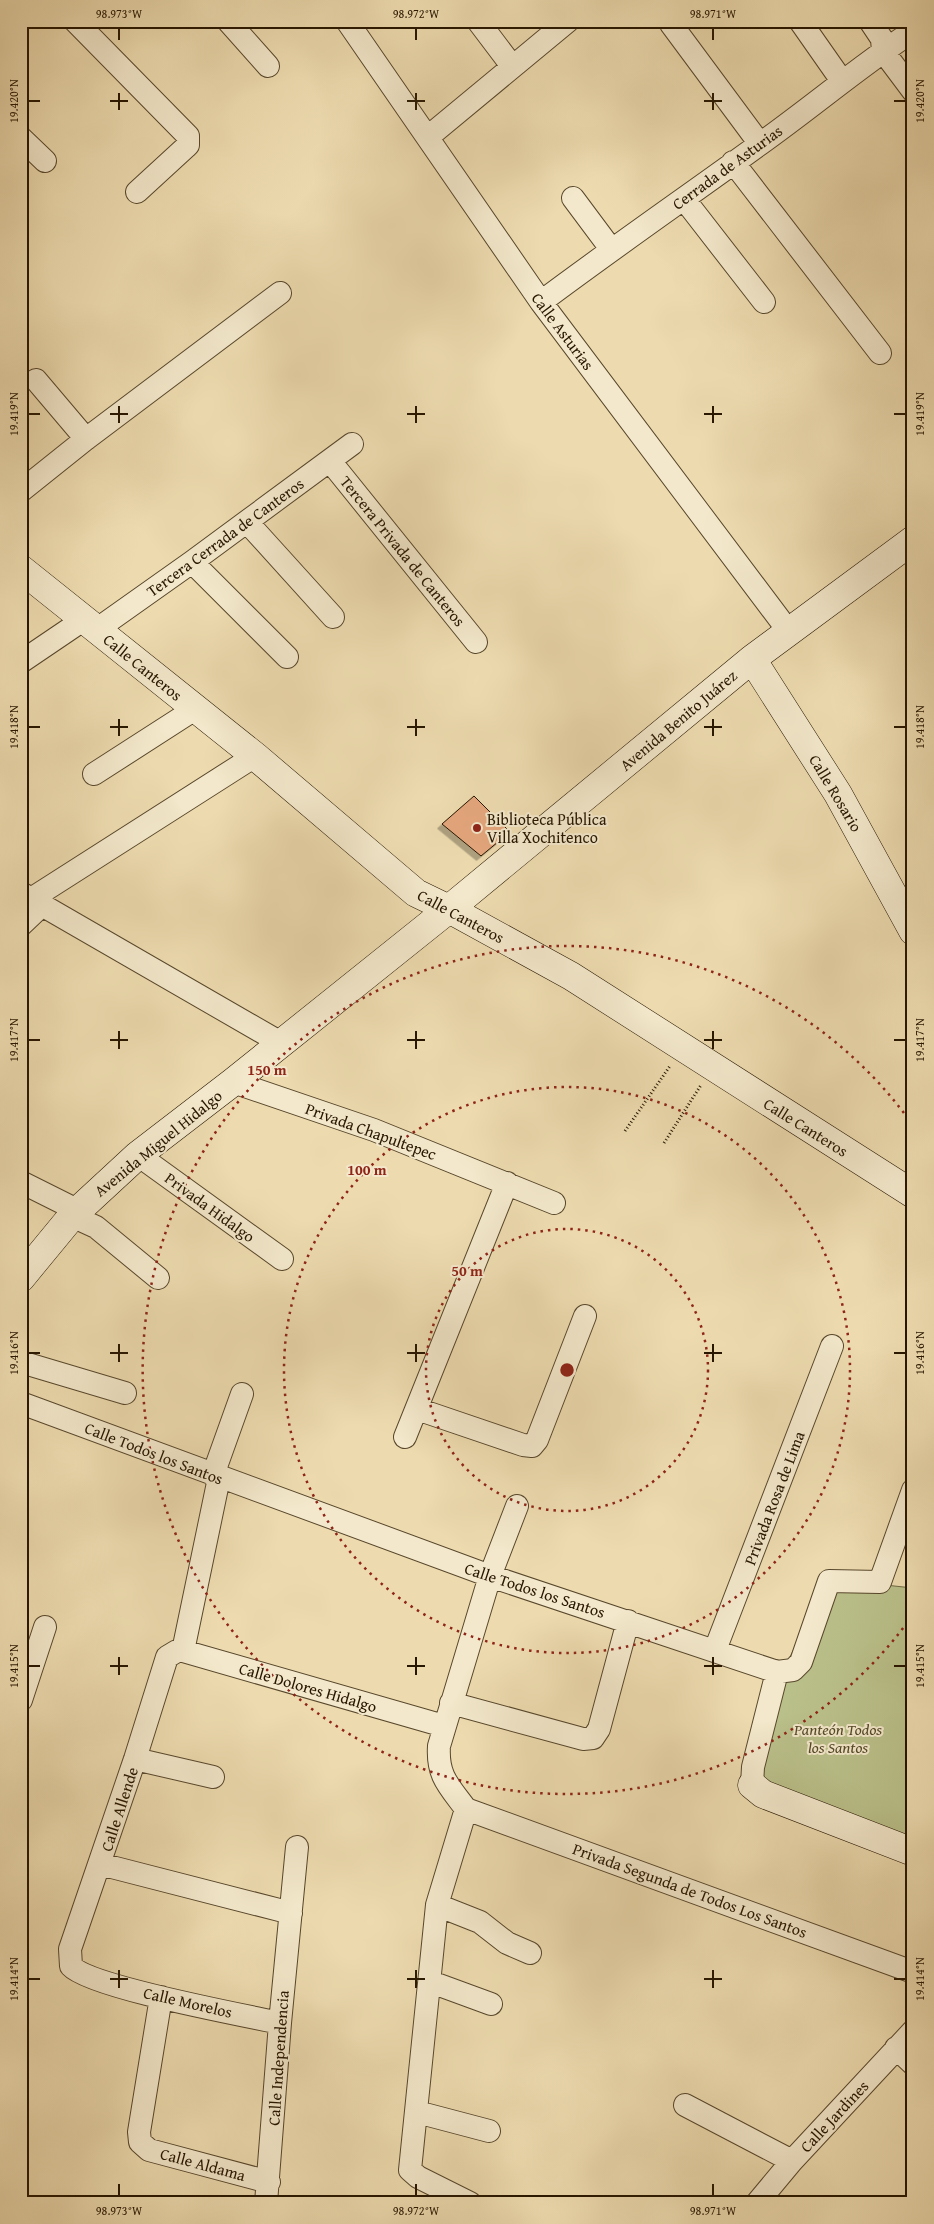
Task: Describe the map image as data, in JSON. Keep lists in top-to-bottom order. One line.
{"streets":{"street":["Cerrada de Asturias","Calle Asturias","Tercera Cerrada de Canteros","Tercera Privada de Canteros","Calle Canteros","Avenida Benito Juárez","Calle Rosario","Privada Chapultepec","Avenida Miguel Hidalgo","Privada Hidalgo","Calle Todos los Santos","Privada Rosa de Lima","Calle Dolores Hidalgo","Calle Allende","Privada Segunda de Todos Los Santos","Calle Morelos","Calle Independencia","Calle Jardines","Calle Aldama"]},"crossings":[["Cerrada de Asturias","Calle Asturias"],["Calle Asturias","Avenida Benito Juárez"],["Tercera Cerrada de Canteros","Tercera Privada de Canteros"],["Tercera Cerrada de Canteros","Calle Canteros"],["Calle Canteros","Avenida Benito Juárez"],["Calle Canteros","Avenida Miguel Hidalgo"],["Avenida Benito Juárez","Calle Rosario"],["Avenida Benito Juárez","Avenida Miguel Hidalgo"],["Privada Chapultepec","Avenida Miguel Hidalgo"],["Avenida Miguel Hidalgo","Privada Hidalgo"],["Calle Todos los Santos","Privada Rosa de Lima"],["Calle Todos los Santos","Calle Allende"],["Calle Dolores Hidalgo","Calle Allende"],["Calle Allende","Calle Morelos"],["Calle Morelos","Calle Independencia"],["Calle Morelos","Calle Aldama"],["Calle Independencia","Calle Aldama"]],"parks":["Panteón Todos los Santos"],"places":["Biblioteca Pública Villa Xochitenco"],"coordinates":["98.973°W","98.972°W","98.971°W","19.420°N","19.419°N","19.418°N","19.417°N","19.416°N","19.415°N","19.414°N"],"rings":["150 m","100 m","50 m"]}
